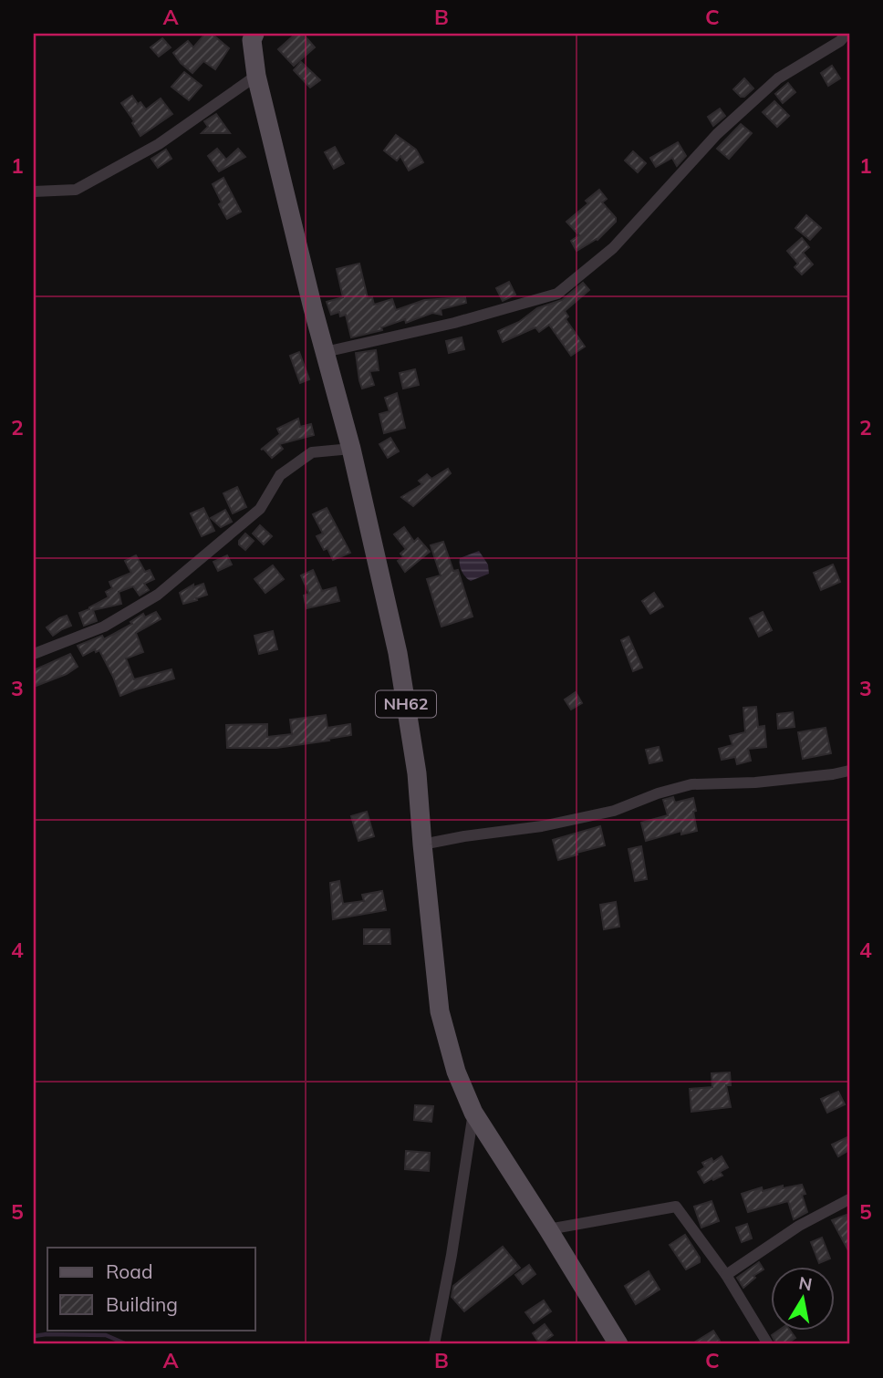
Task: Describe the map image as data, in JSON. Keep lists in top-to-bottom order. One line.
{"streets":{"main road":["NH62"]},"legend":["Road","Building"],"north":"top","grid":{"columns":["A","B","C"],"rows":["1","2","3","4","5"]}}
